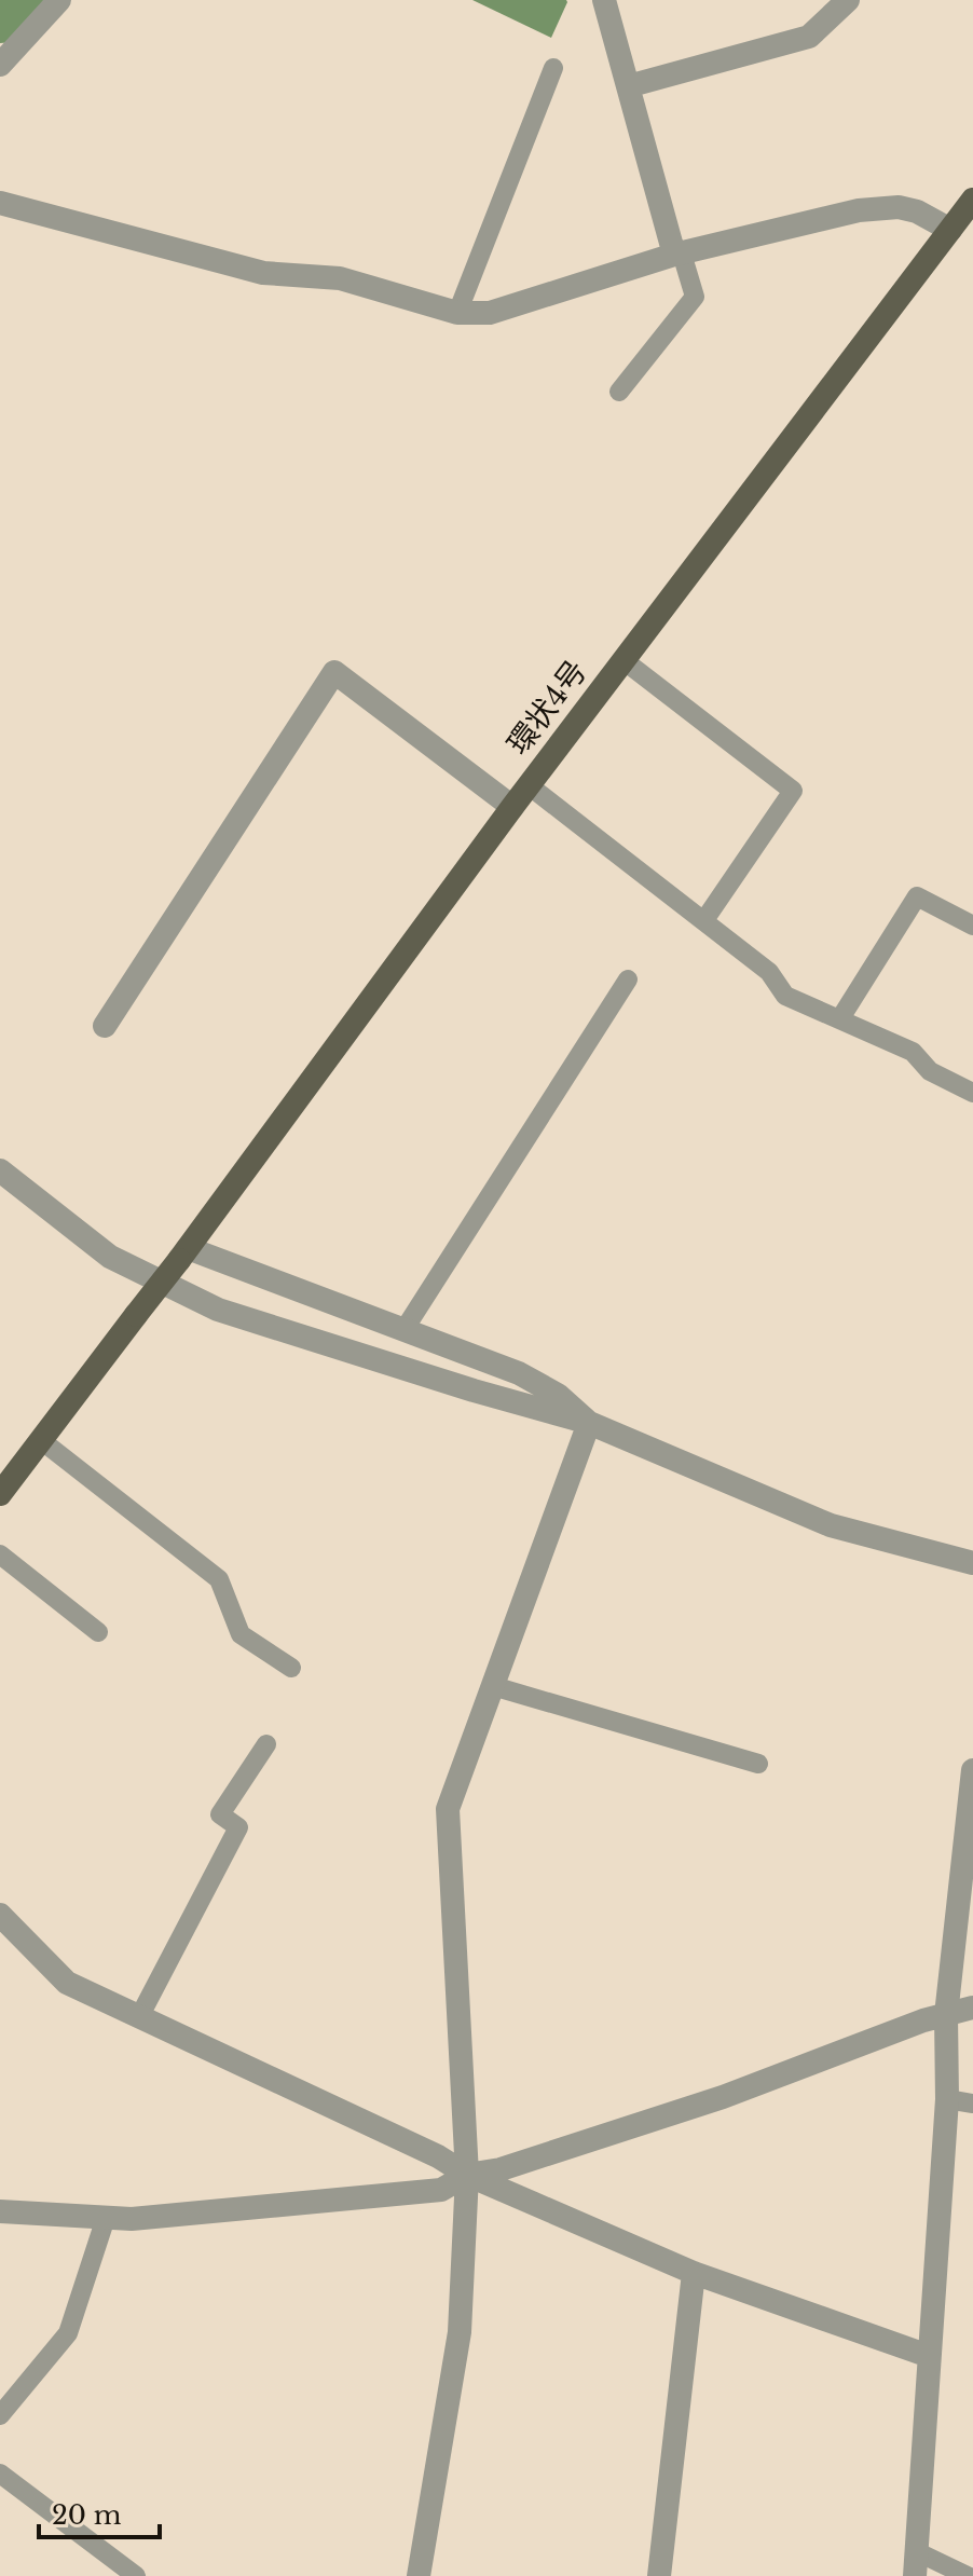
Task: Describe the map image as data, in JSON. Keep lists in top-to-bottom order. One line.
{"streets":{"main road":["環状4号"]},"scale_bar":"20 m"}
